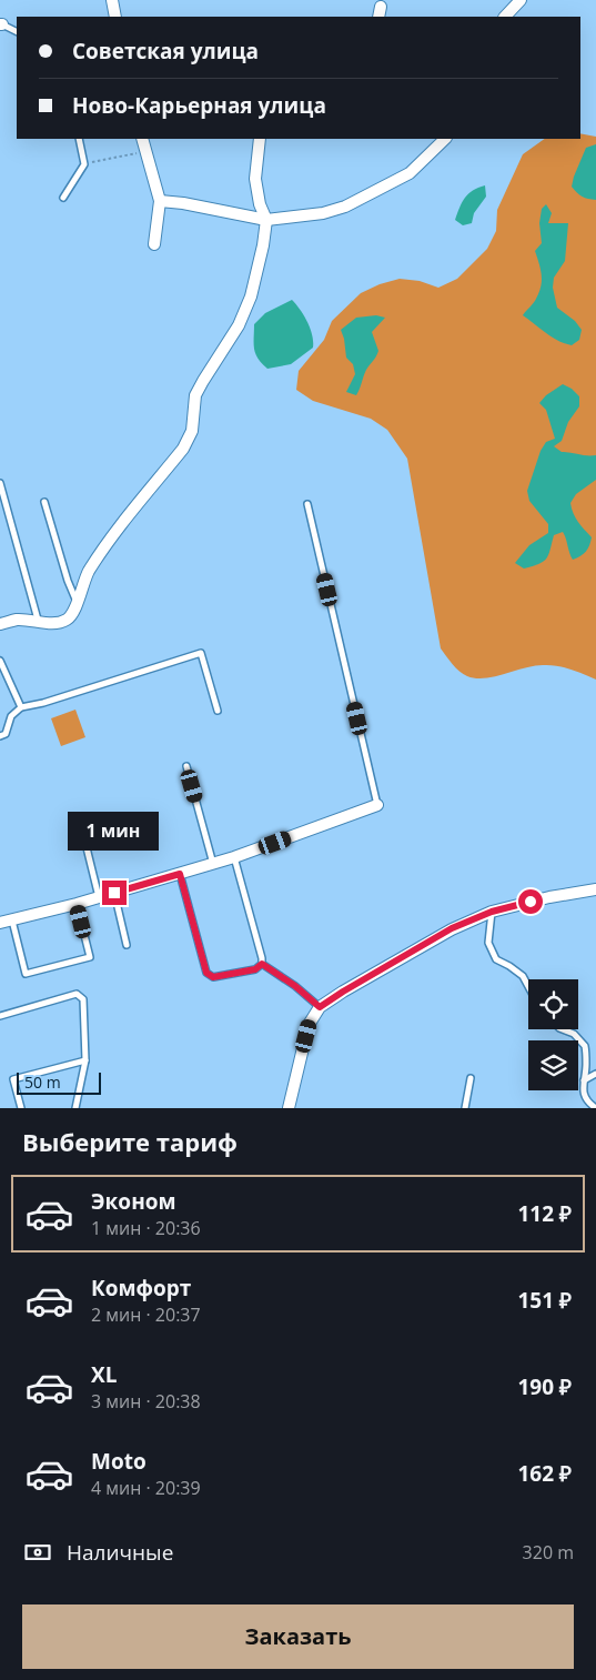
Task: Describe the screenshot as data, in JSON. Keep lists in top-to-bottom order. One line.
{"scale_bar":"50 m","page":{"banner":["Советская улица","Ново-Карьерная улица"],"bubble":"1 мин","scale":"50 m","heading":"Выберите тариф","list":[{"name":"Эконом","note":"1 мин · 20:36","value":"112 ₽"},{"name":"Комфорт","note":"2 мин · 20:37","value":"151 ₽"},{"name":"XL","note":"3 мин · 20:38","value":"190 ₽"},{"name":"Moto","note":"4 мин · 20:39","value":"162 ₽"}],"pay":["Наличные","320 m"],"buttons":"Заказать"}}
